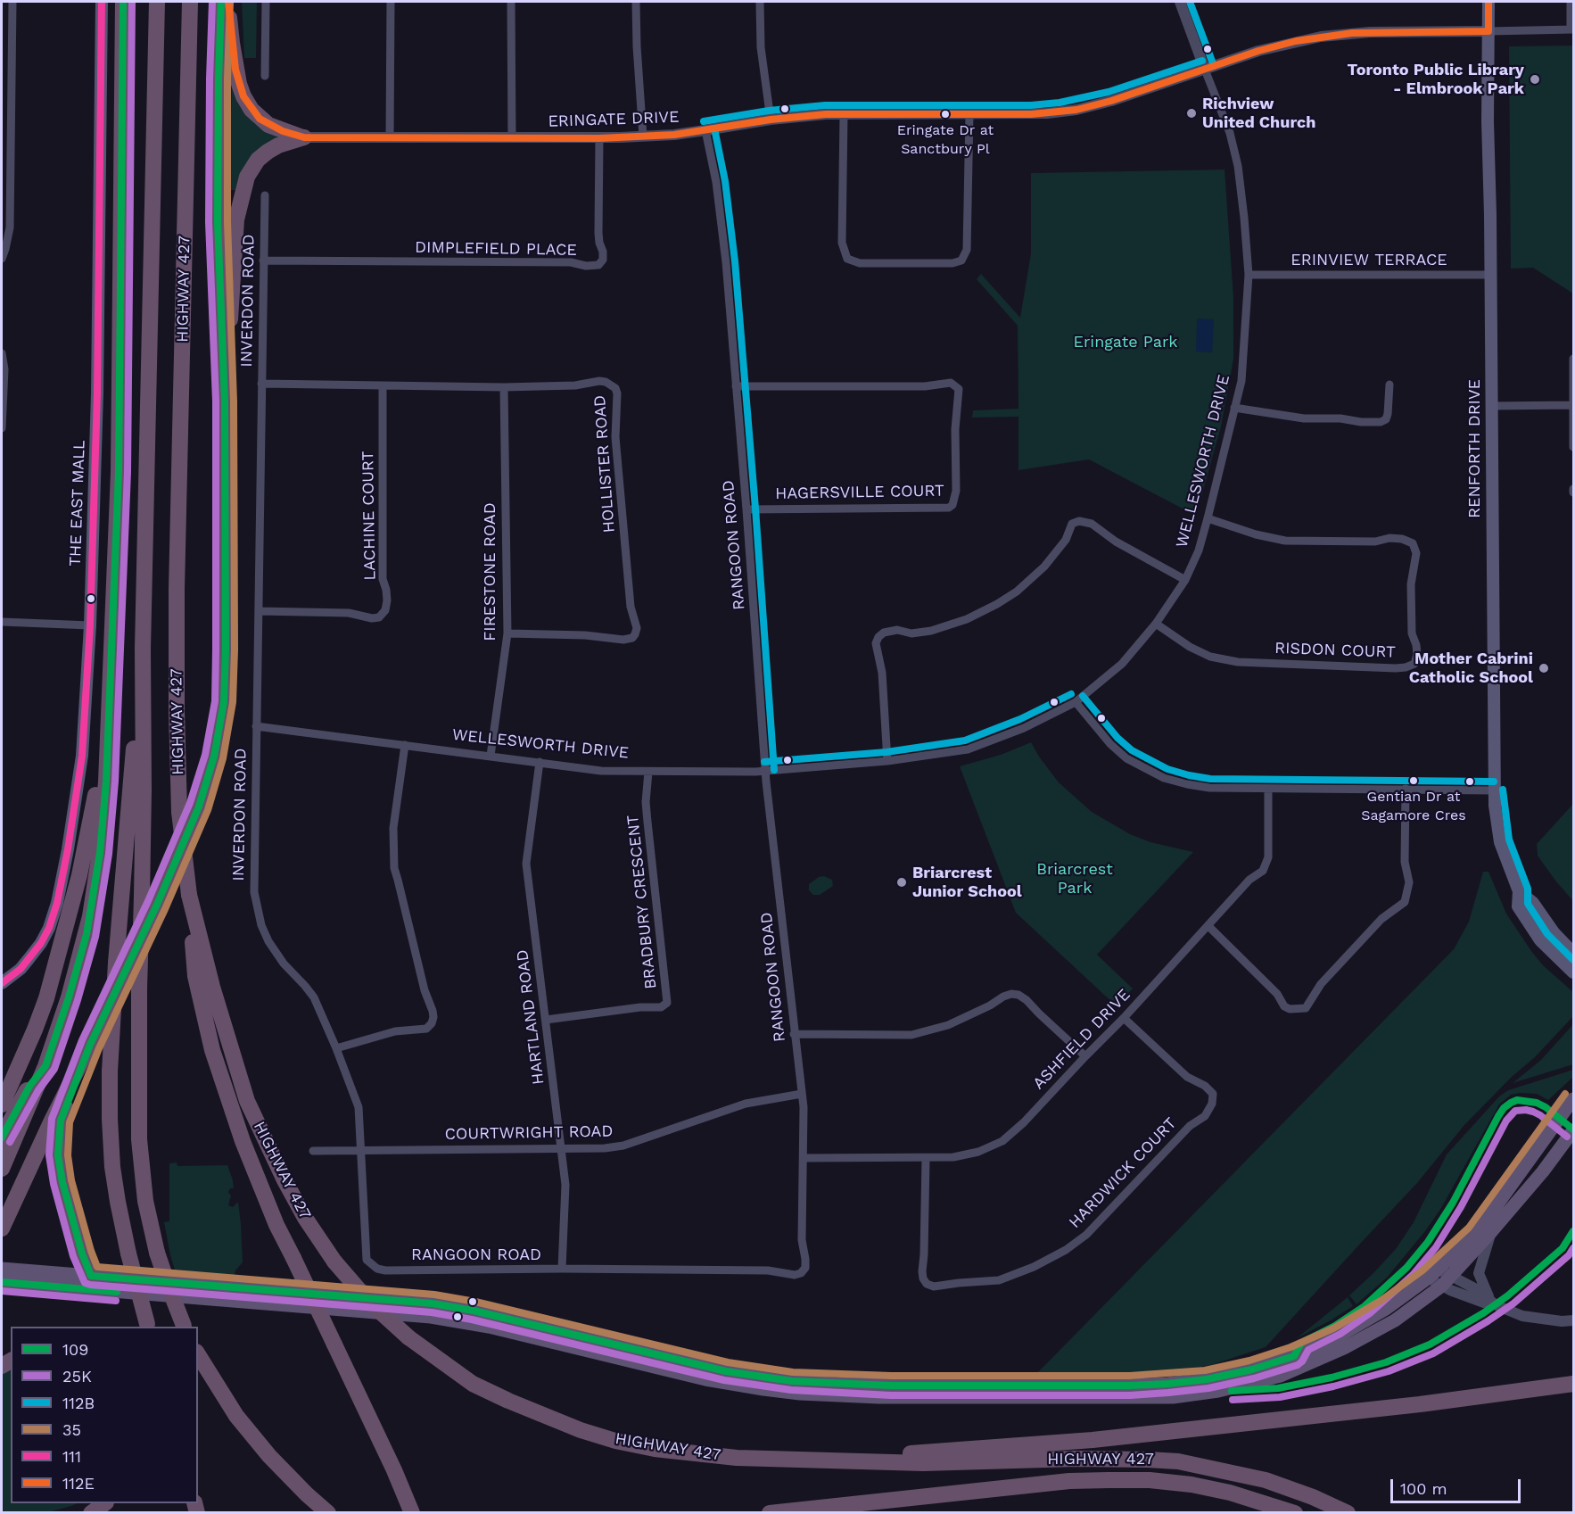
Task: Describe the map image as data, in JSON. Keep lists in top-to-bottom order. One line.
{"streets":{"highway":["HIGHWAY 427"],"main road":["RENFORTH DRIVE","THE EAST MALL"],"street":["ERINGATE DRIVE","DIMPLEFIELD PLACE","ERINVIEW TERRACE","INVERDON ROAD","WELLESWORTH DRIVE","HOLLISTER ROAD","HAGERSVILLE COURT","LACHINE COURT","RANGOON ROAD","FIRESTONE ROAD","RISDON COURT","BRADBURY CRESCENT","HARTLAND ROAD","ASHFIELD DRIVE","COURTWRIGHT ROAD","HARDWICK COURT"]},"crossings":[["ERINGATE DRIVE","DIMPLEFIELD PLACE"],["ERINGATE DRIVE","RENFORTH DRIVE"],["ERINGATE DRIVE","WELLESWORTH DRIVE"],["ERINGATE DRIVE","RANGOON ROAD"],["DIMPLEFIELD PLACE","INVERDON ROAD"],["ERINVIEW TERRACE","RENFORTH DRIVE"],["ERINVIEW TERRACE","WELLESWORTH DRIVE"],["INVERDON ROAD","WELLESWORTH DRIVE"],["INVERDON ROAD","HOLLISTER ROAD"],["INVERDON ROAD","LACHINE COURT"],["INVERDON ROAD","RANGOON ROAD"],["INVERDON ROAD","COURTWRIGHT ROAD"],["WELLESWORTH DRIVE","RANGOON ROAD"],["WELLESWORTH DRIVE","FIRESTONE ROAD"],["WELLESWORTH DRIVE","RISDON COURT"],["WELLESWORTH DRIVE","BRADBURY CRESCENT"],["WELLESWORTH DRIVE","HARTLAND ROAD"],["HOLLISTER ROAD","LACHINE COURT"],["HOLLISTER ROAD","FIRESTONE ROAD"],["HAGERSVILLE COURT","RANGOON ROAD"],["RANGOON ROAD","HARTLAND ROAD"],["RANGOON ROAD","ASHFIELD DRIVE"],["RANGOON ROAD","COURTWRIGHT ROAD"],["BRADBURY CRESCENT","HARTLAND ROAD"],["HARTLAND ROAD","COURTWRIGHT ROAD"],["ASHFIELD DRIVE","HARDWICK COURT"]],"parks":["Eringate Park","Briarcrest Park"],"places":["Toronto Public Library - Elmbrook Park","Richview United Church","Eringate Dr at Sanctbury Pl","Mother Cabrini Catholic School","Gentian Dr at Sagamore Cres","Briarcrest Junior School"],"lines":["transit line 109","transit line 25K","transit line 112B","transit line 35","transit line 111","transit line 112E"],"legend":["109","25K","112B","35","111","112E"],"scale_bar":"100 m"}
